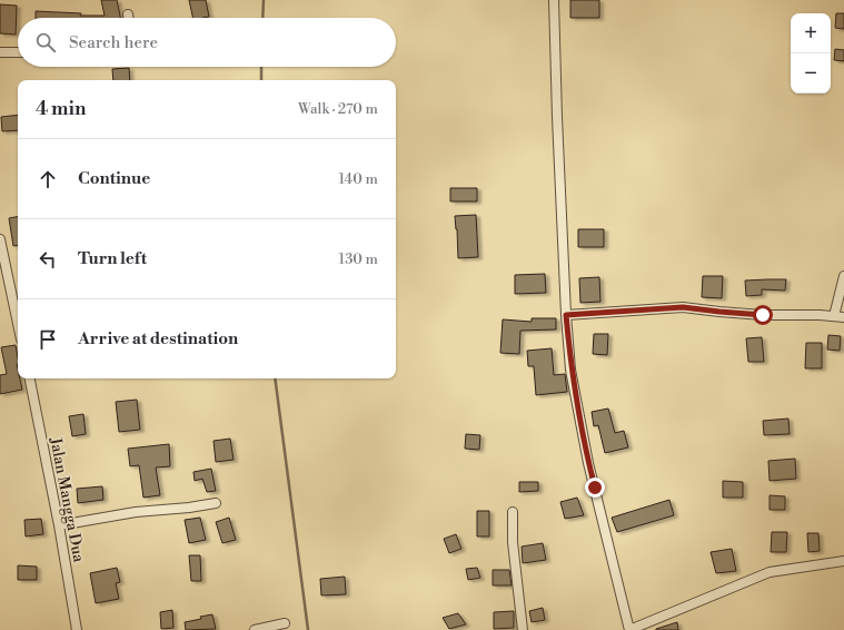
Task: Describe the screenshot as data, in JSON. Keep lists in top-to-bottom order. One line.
{"streets":{"street":["Jalan Mangga Dua"]},"page":{"map_buttons":["+","−"],"search":"Search here","heading":["4 min","Walk · 270 m"],"list":[["Continue","140 m"],["Turn left","130 m"],"Arrive at destination"]}}
